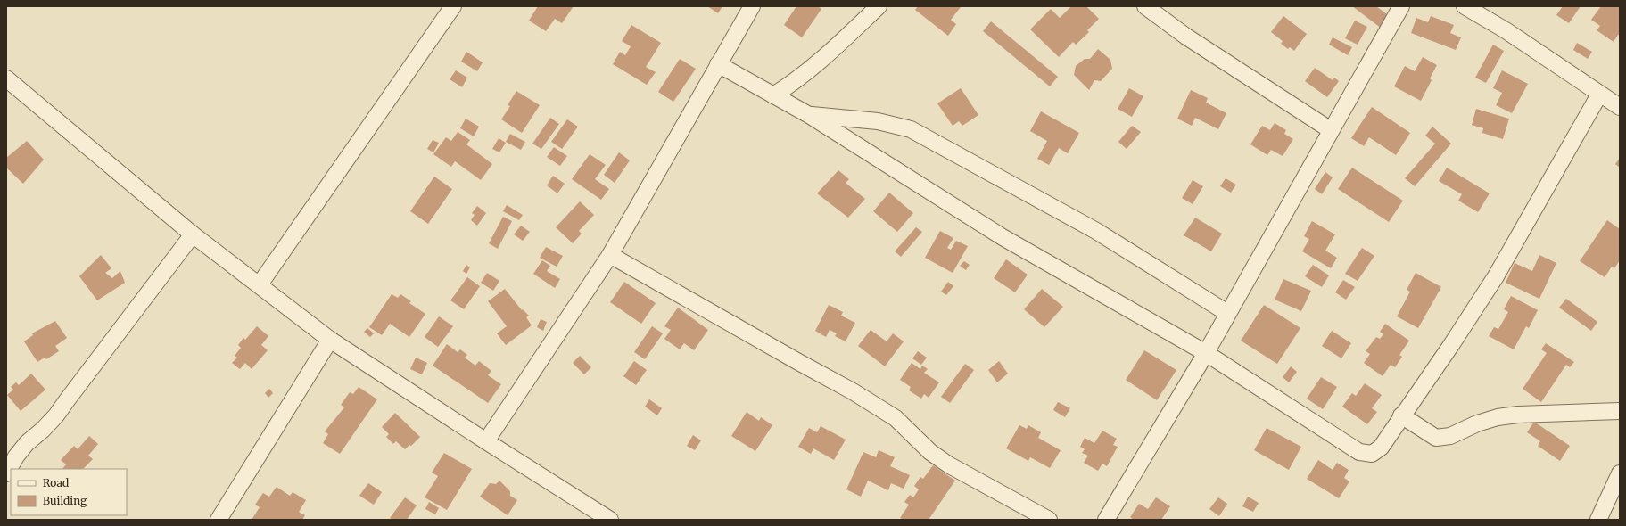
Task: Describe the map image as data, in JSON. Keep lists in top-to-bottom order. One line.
{"legend":["Road","Building"]}
